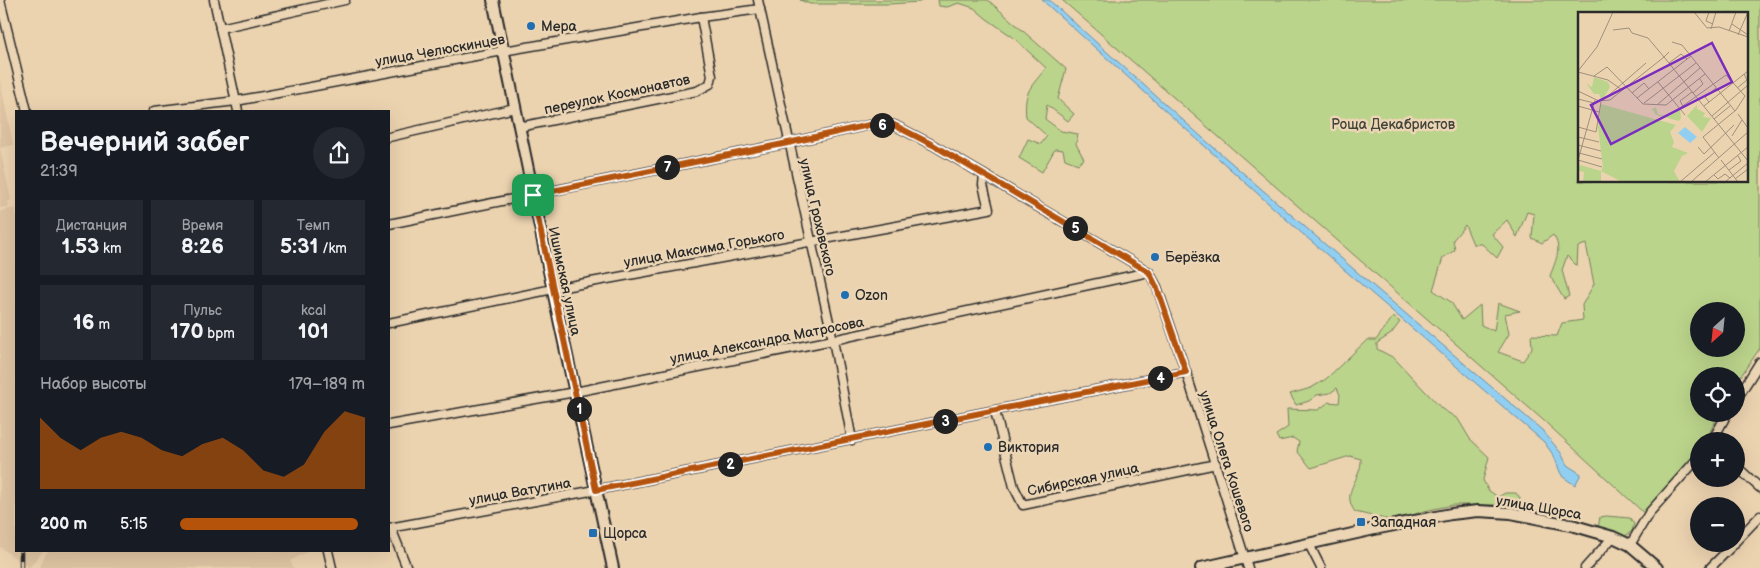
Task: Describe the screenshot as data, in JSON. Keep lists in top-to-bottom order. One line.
{"streets":{"main road":["Ишимская улица","улица Щорса"],"street":["улица Челюскинцев","переулок Космонавтов","улица Гроховского","улица Максима Горького","улица Александра Матросова","улица Олега Кошевого","Сибирская улица","улица Ватутина"]},"crossings":[["улица Челюскинцев","переулок Космонавтов"],["улица Челюскинцев","улица Гроховского"],["улица Челюскинцев","Ишимская улица"],["переулок Космонавтов","Ишимская улица"],["улица Гроховского","улица Максима Горького"],["улица Гроховского","улица Александра Матросова"],["улица Гроховского","улица Ватутина"],["улица Максима Горького","Ишимская улица"],["Ишимская улица","улица Александра Матросова"],["Ишимская улица","улица Ватутина"],["улица Александра Матросова","улица Олега Кошевого"],["улица Олега Кошевого","Сибирская улица"],["улица Олега Кошевого","улица Ватутина"],["улица Олега Кошевого","улица Щорса"],["Сибирская улица","улица Ватутина"]],"parks":["Роща Декабристов"],"places":{"other":["Мера","Берёзка","Ozon","Виктория"],"transit":["Западная","Щорса"]},"north":"bottom left","page":{"heading":["Вечерний забег","21:39"],"pins":["6","7","5","4","1","3","2"],"stats":[["Дистанция","1.53 km"],["Время","8:26"],["Темп","5:31 /km"],["16 m"],["Пульс","170 bpm"],["kcal","101"]],"map_buttons":["+","−"],"chart":["Набор высоты","179–189 m"],"list":[{"name":"200 m","note":"5:15"}]}}
